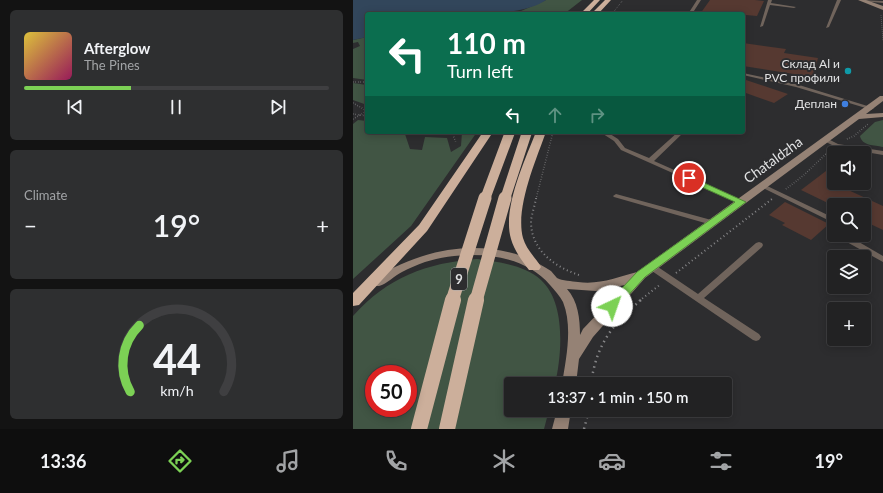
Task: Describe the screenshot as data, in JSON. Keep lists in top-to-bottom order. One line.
{"streets":{"highway":["9"],"main road":["Chataldzha"]},"places":["Склад Al и PVC профили","Деплан"],"page":{"turn":["110 m","Turn left"],"song":["Afterglow","The Pines"],"map_buttons":"+","tile":"Climate","heat":["−","19°","+"],"limit":"50","trip":"13:37 · 1 min · 150 m","tabs":["13:36","19°"],"gauge":["44","km/h"]}}
